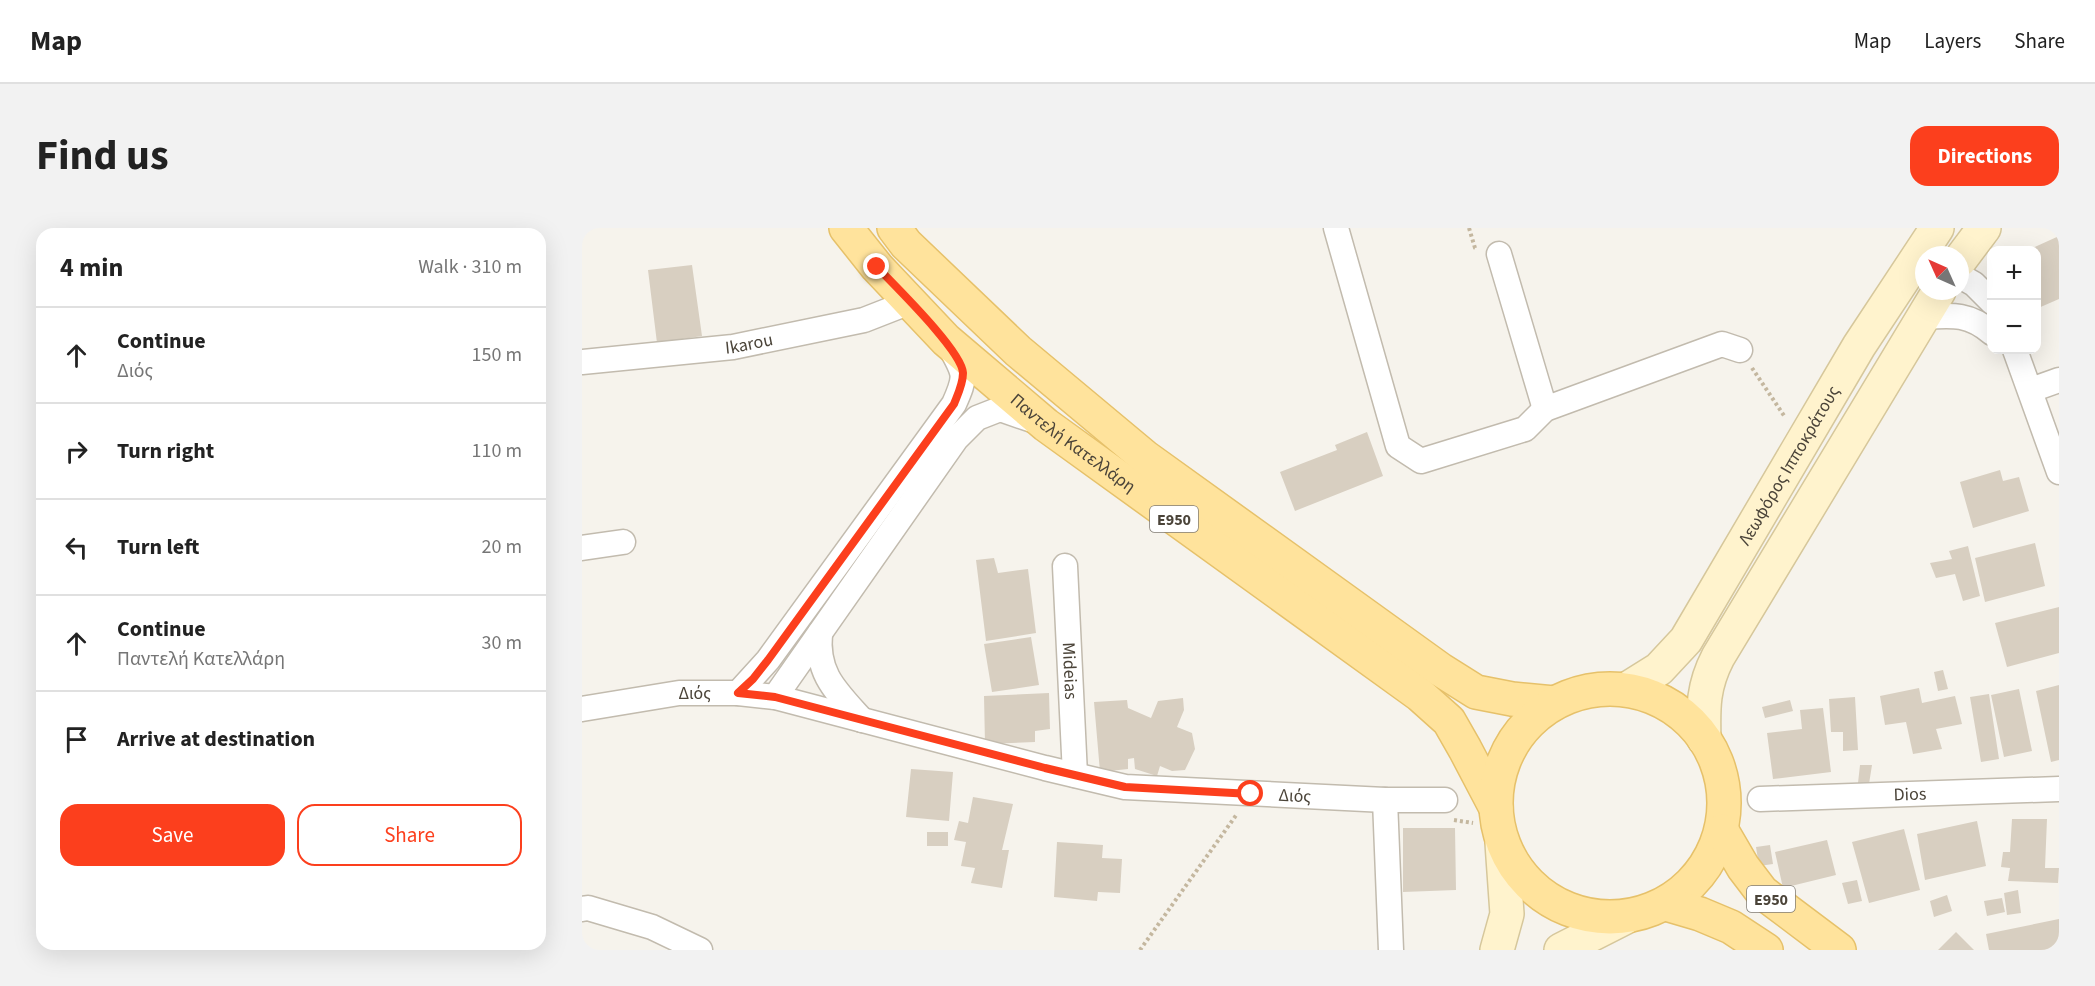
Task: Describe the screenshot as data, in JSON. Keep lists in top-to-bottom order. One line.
{"streets":{"main road":["Παντελή Κατελλάρη","Λεωφόρος Ιπποκράτους","E950"],"street":["Ikarou","Mideias","Διός","Dios"]},"crossings":[["Ikarou","Παντελή Κατελλάρη"],["Παντελή Κατελλάρη","Λεωφόρος Ιπποκράτους"],["Παντελή Κατελλάρη","E950"],["Mideias","Διός"]],"north":"top left","page":{"header":"Map","nav":["Map","Layers","Share"],"title":"Find us","buttons":["Directions",["Save","Share"]],"heading":["4 min","Walk · 310 m"],"map_buttons":["+","−"],"list":[["Continue","Διός","150 m"],["Turn right","110 m"],["Turn left","20 m"],["Continue","Παντελή Κατελλάρη","30 m"],"Arrive at destination"]}}
